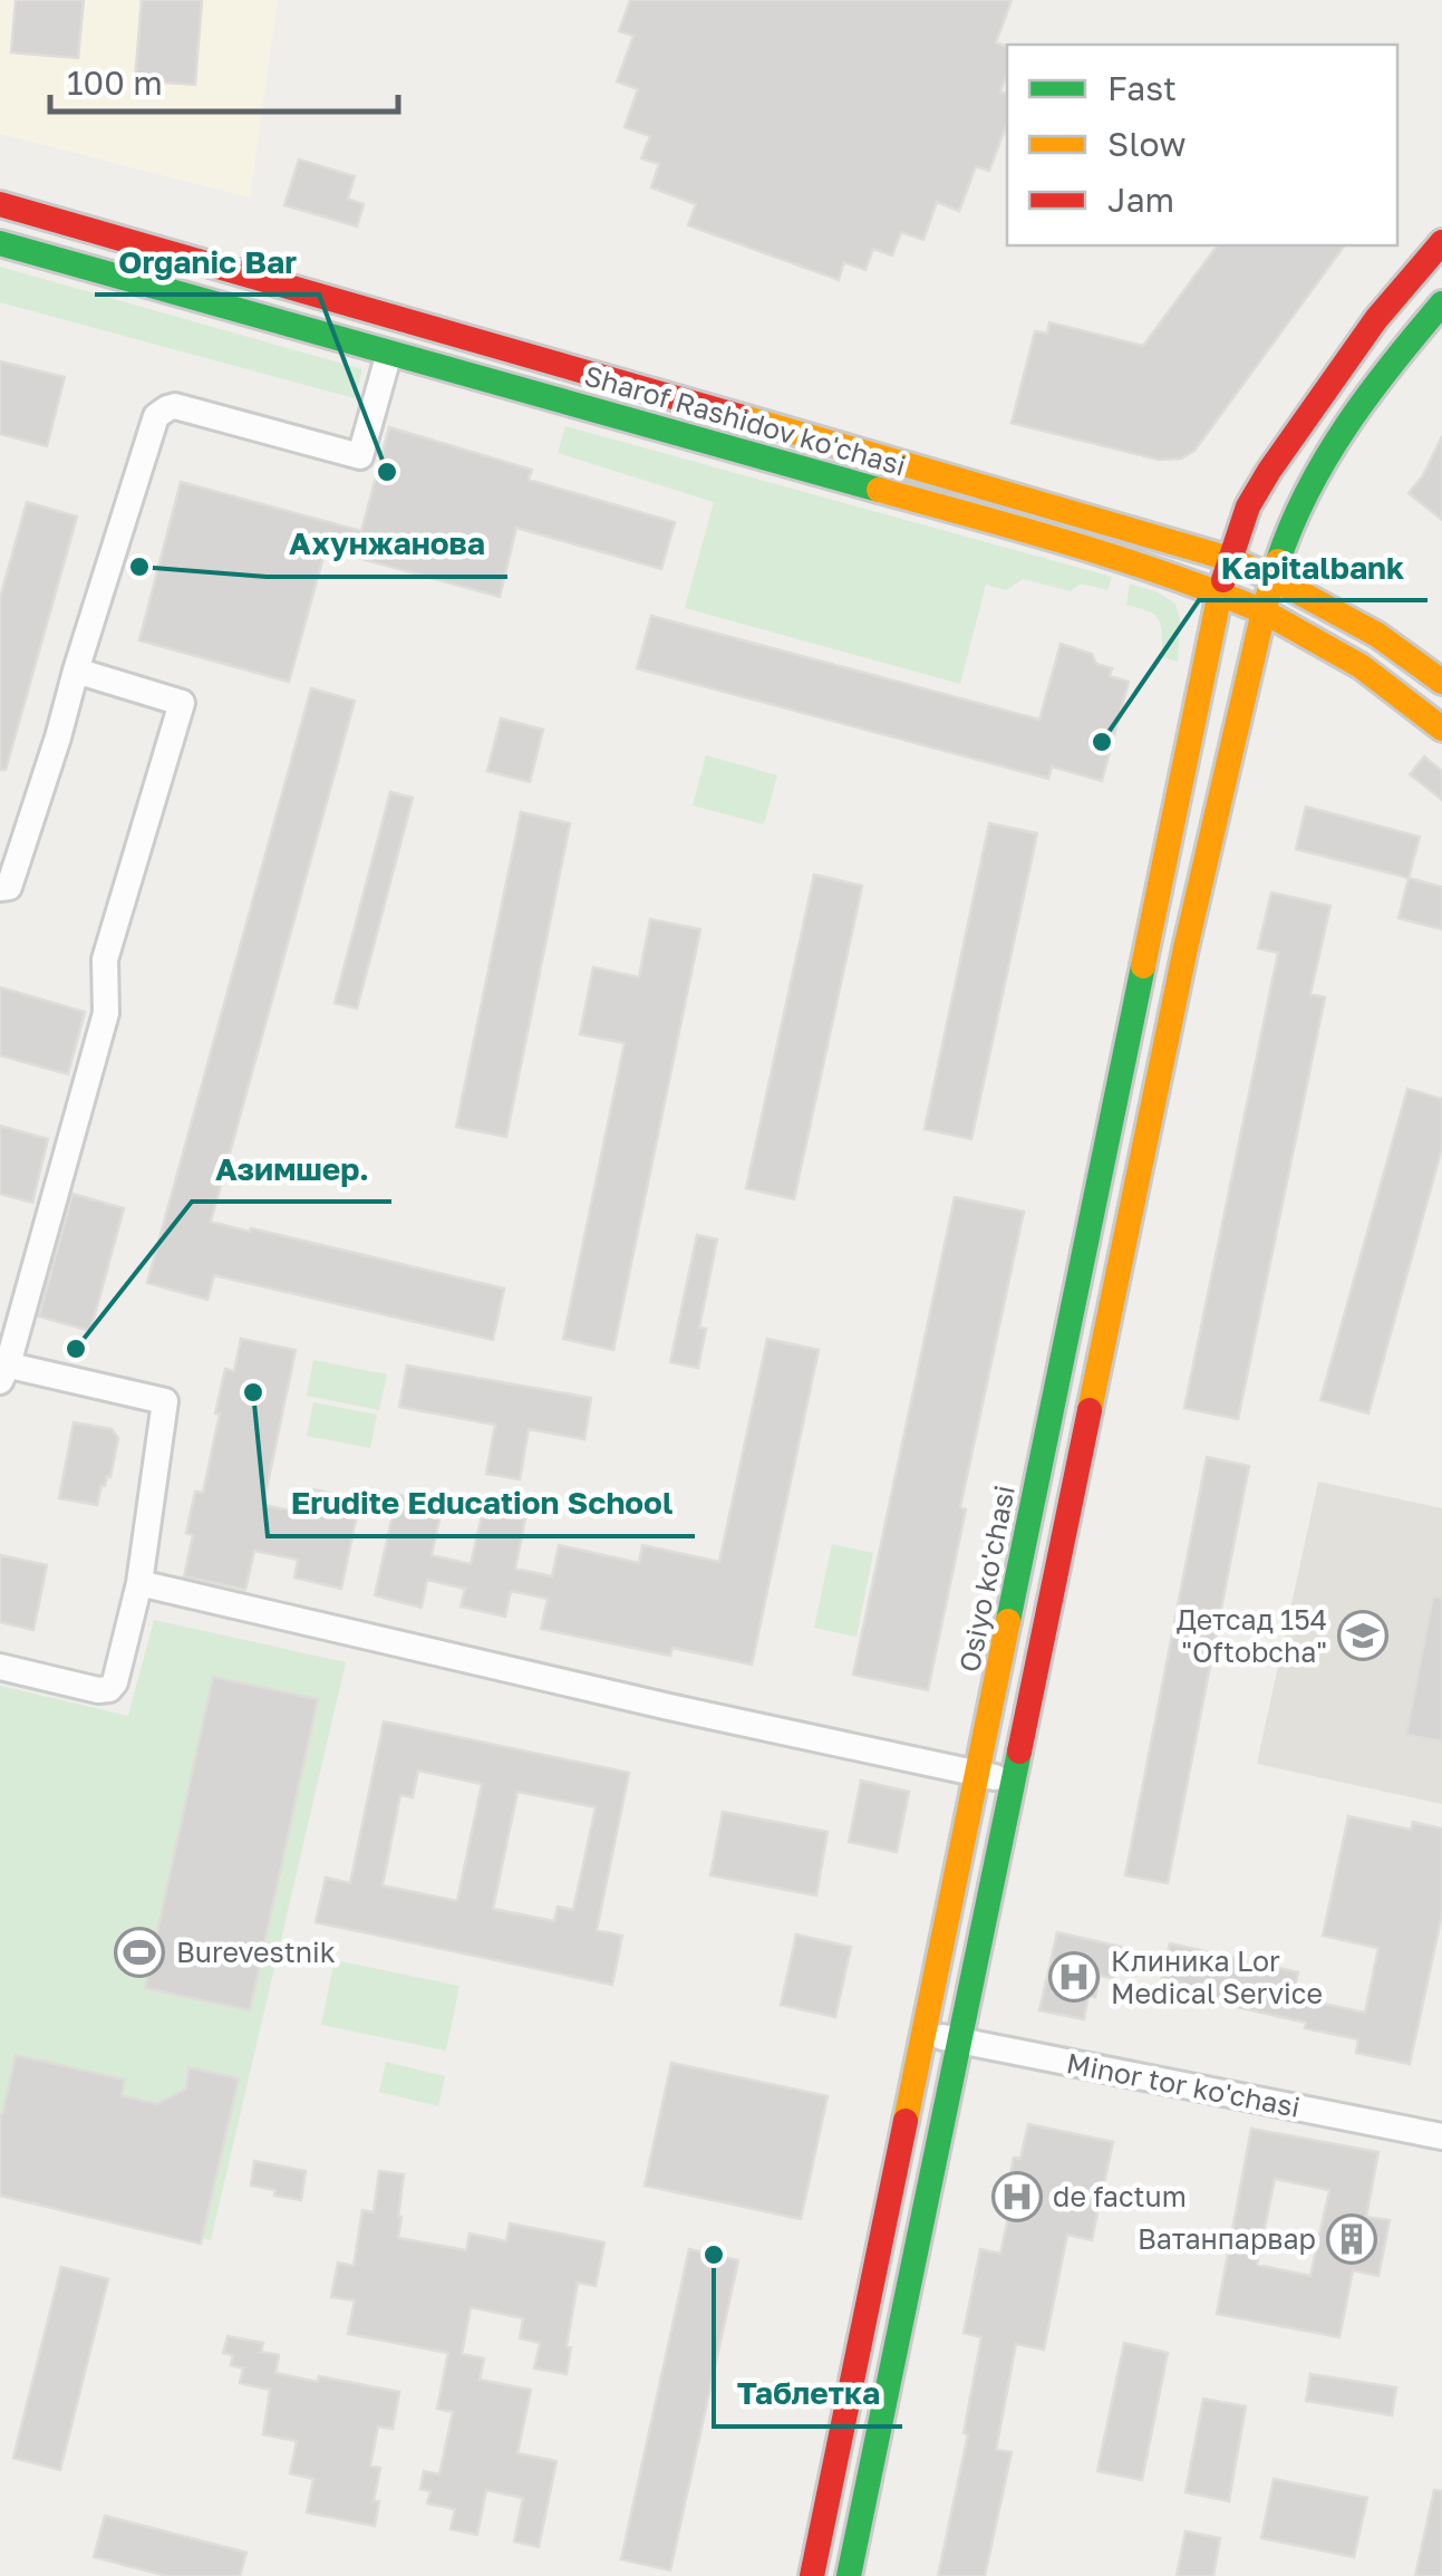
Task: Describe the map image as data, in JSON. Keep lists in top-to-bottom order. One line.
{"streets":{"main road":["Sharof Rashidov ko'chasi","Osiyo ko'chasi"],"street":["Minor tor ko'chasi"]},"crossings":[["Sharof Rashidov ko'chasi","Osiyo ko'chasi"],["Osiyo ko'chasi","Minor tor ko'chasi"]],"places":{"other":["Organic Bar","Ахунжанова","Kapitalbank","Азимшер.","Erudite Education School","Таблетка"],"school or university":["Детсад 154 \"Oftobcha\""],"sports":["Burevestnik"],"hospital":["Клиника Lor Medical Service","de factum"],"building":["Ватанпарвар"]},"legend":["Fast","Slow","Jam"],"scale_bar":"100 m"}
